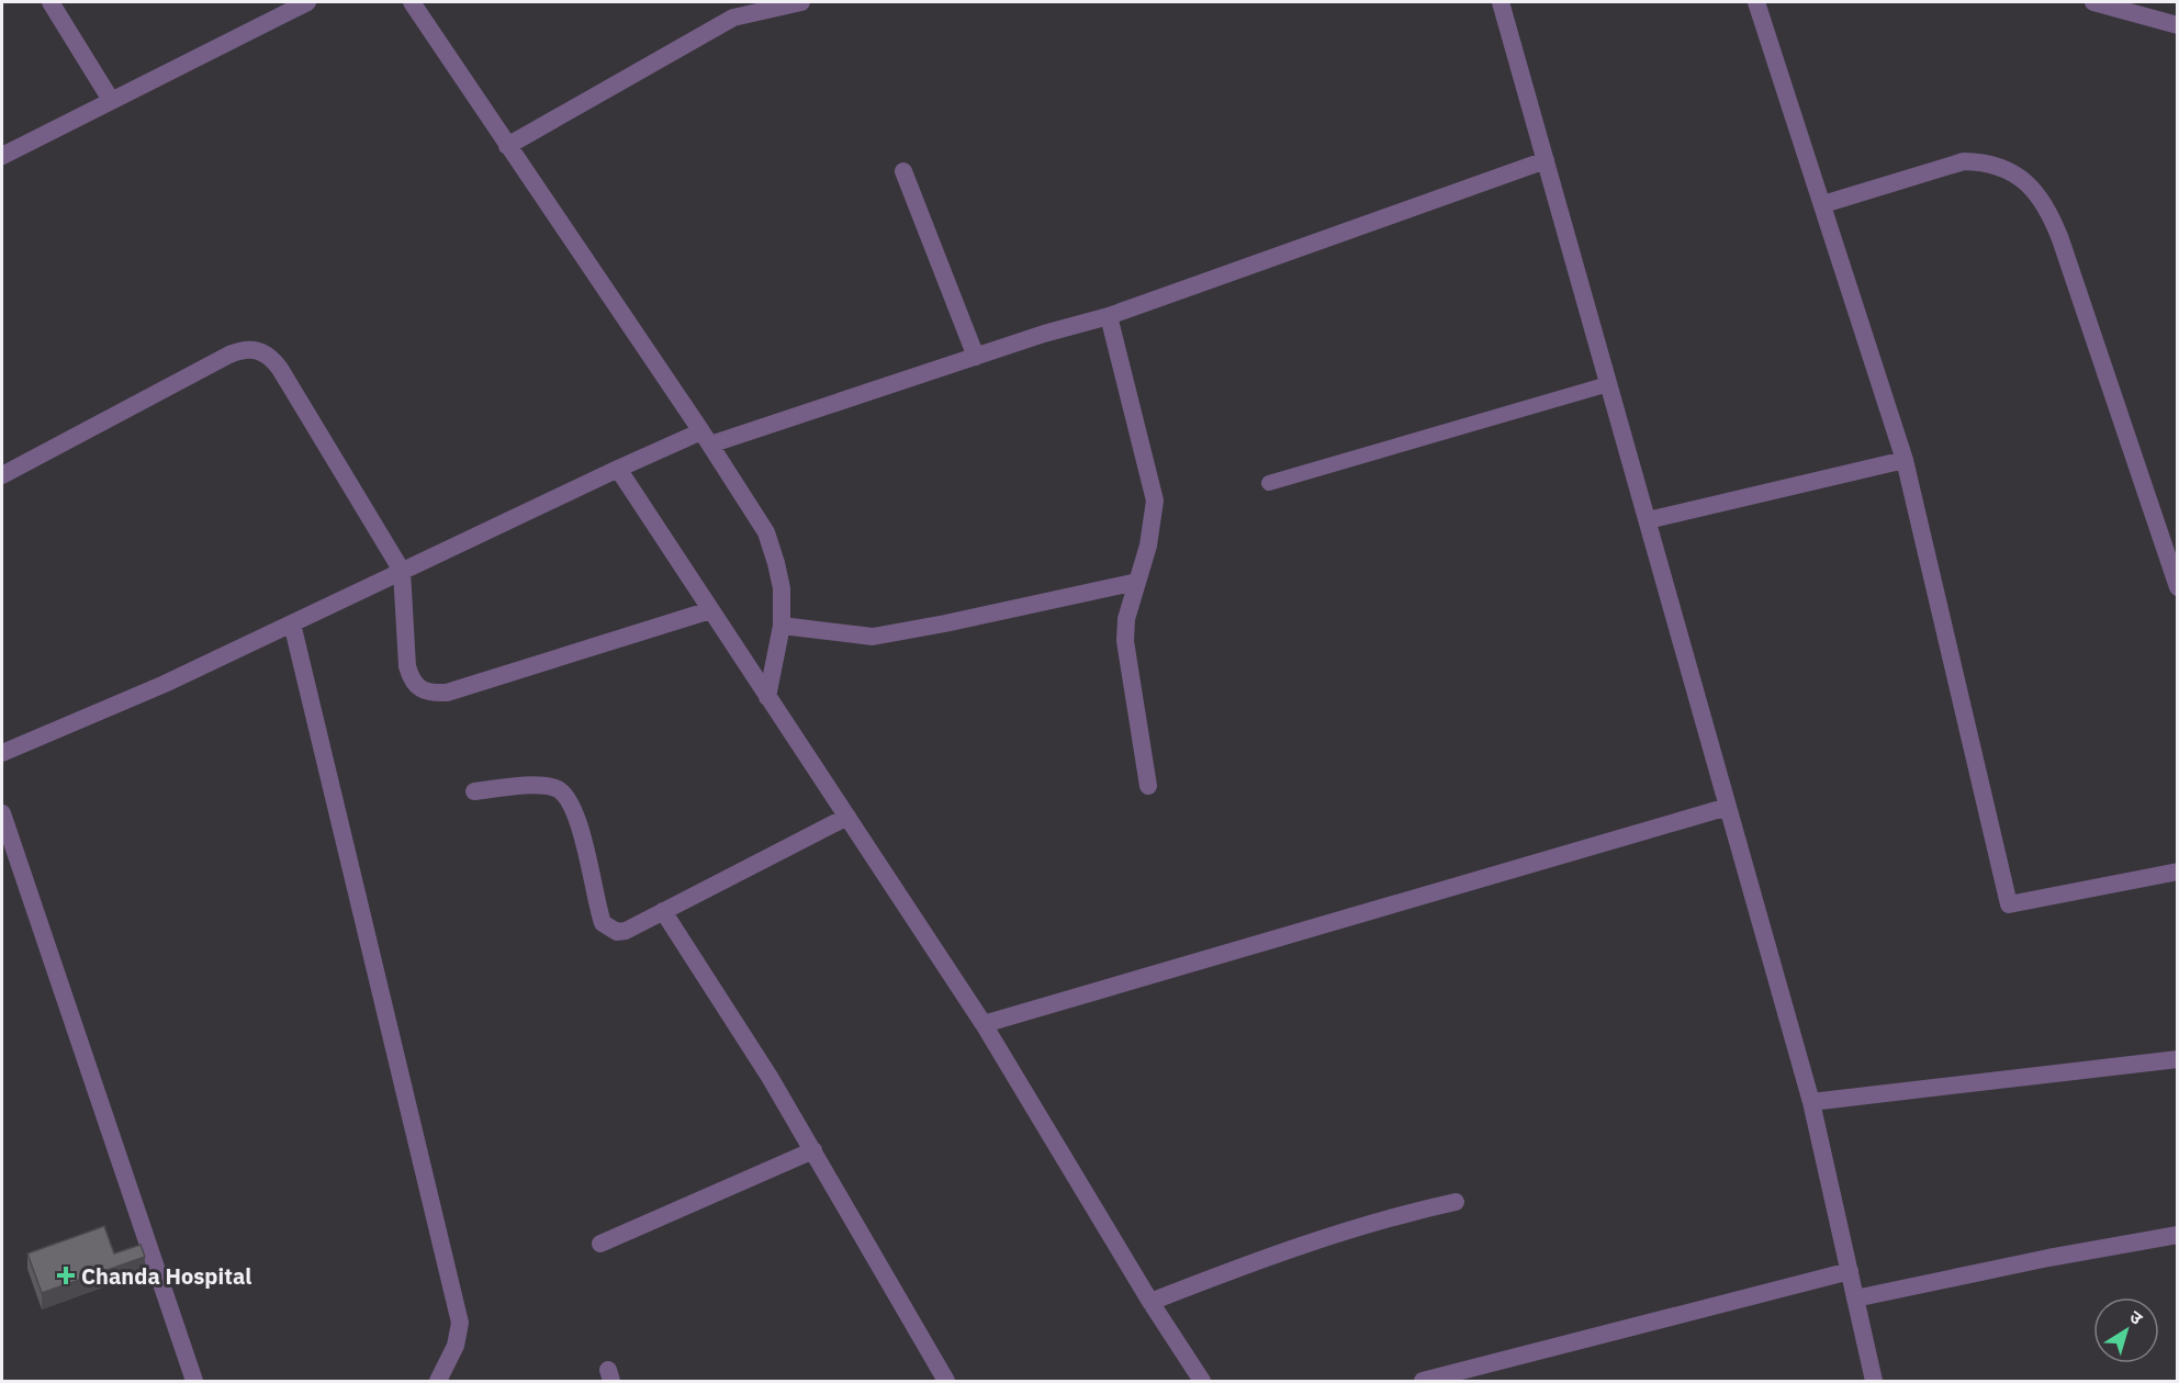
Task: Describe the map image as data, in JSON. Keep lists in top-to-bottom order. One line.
{"places":{"health":["Chanda Hospital"]},"north":"top right"}
